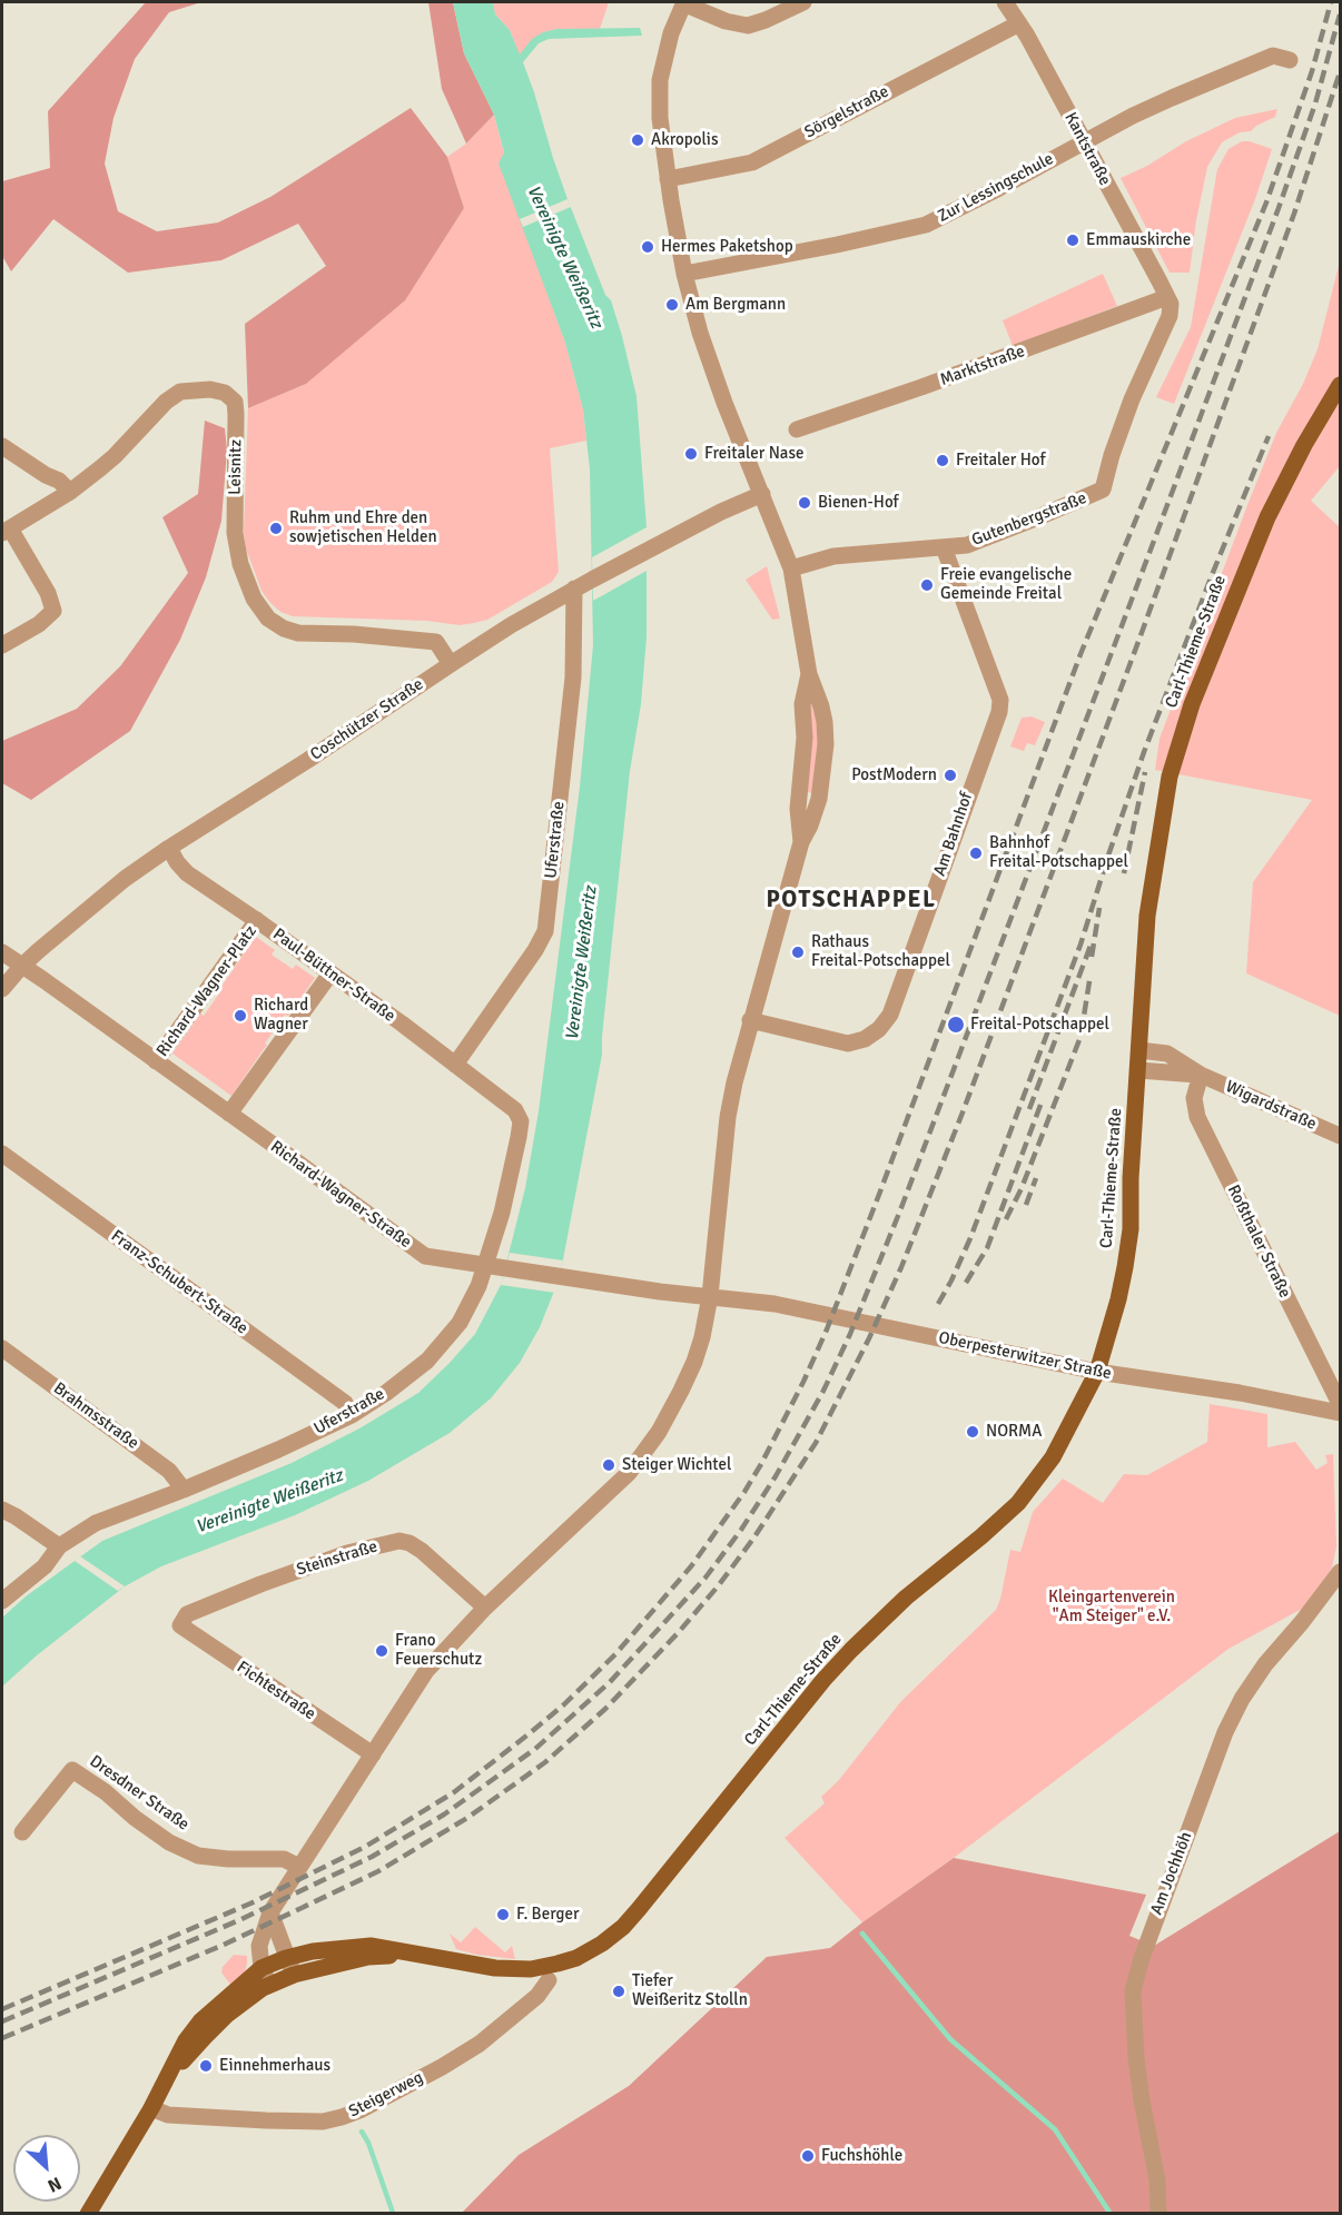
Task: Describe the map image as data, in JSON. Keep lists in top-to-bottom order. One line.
{"streets":{"main road":["Carl-Thieme-Straße"],"street":["Sörgelstraße","Kantstraße","Zur Lessingschule","Marktstraße","Leisnitz","Gutenbergstraße","Coschützer Straße","Am Bahnhof","Uferstraße","Paul-Büttner-Straße","Richard-Wagner-Platz","Wigardstraße","Richard-Wagner-Straße","Roßthaler Straße","Franz-Schubert-Straße","Oberpesterwitzer Straße","Brahmsstraße","Steinstraße","Fichtestraße","Dresdner Straße","Am Jochhöh","Steigerweg"]},"crossings":[["Sörgelstraße","Kantstraße"],["Kantstraße","Zur Lessingschule"],["Kantstraße","Marktstraße"],["Kantstraße","Gutenbergstraße"],["Marktstraße","Gutenbergstraße"],["Leisnitz","Coschützer Straße"],["Gutenbergstraße","Am Bahnhof"],["Carl-Thieme-Straße","Wigardstraße"],["Carl-Thieme-Straße","Oberpesterwitzer Straße"],["Coschützer Straße","Uferstraße"],["Coschützer Straße","Paul-Büttner-Straße"],["Coschützer Straße","Richard-Wagner-Straße"],["Uferstraße","Paul-Büttner-Straße"],["Uferstraße","Richard-Wagner-Straße"],["Uferstraße","Franz-Schubert-Straße"],["Uferstraße","Brahmsstraße"],["Paul-Büttner-Straße","Richard-Wagner-Platz"],["Richard-Wagner-Platz","Richard-Wagner-Straße"],["Wigardstraße","Roßthaler Straße"],["Richard-Wagner-Straße","Oberpesterwitzer Straße"],["Steinstraße","Fichtestraße"]],"districts":["POTSCHAPPEL"],"water":["Vereinigte Weißeritz"],"parks":["Kleingartenverein \"Am Steiger\" e.V."],"places":["Akropolis","Emmauskirche","Hermes Paketshop","Am Bergmann","Freitaler Nase","Freitaler Hof","Bienen-Hof","Ruhm und Ehre den sowjetischen Helden","Freie evangelische Gemeinde Freital","PostModern","Bahnhof Freital-Potschappel","Rathaus Freital-Potschappel","Richard Wagner","Freital-Potschappel","NORMA","Steiger Wichtel","Frano Feuerschutz","F. Berger","Tiefer Weißeritz Stolln","Einnehmerhaus","Fuchshöhle"],"north":"bottom right"}
